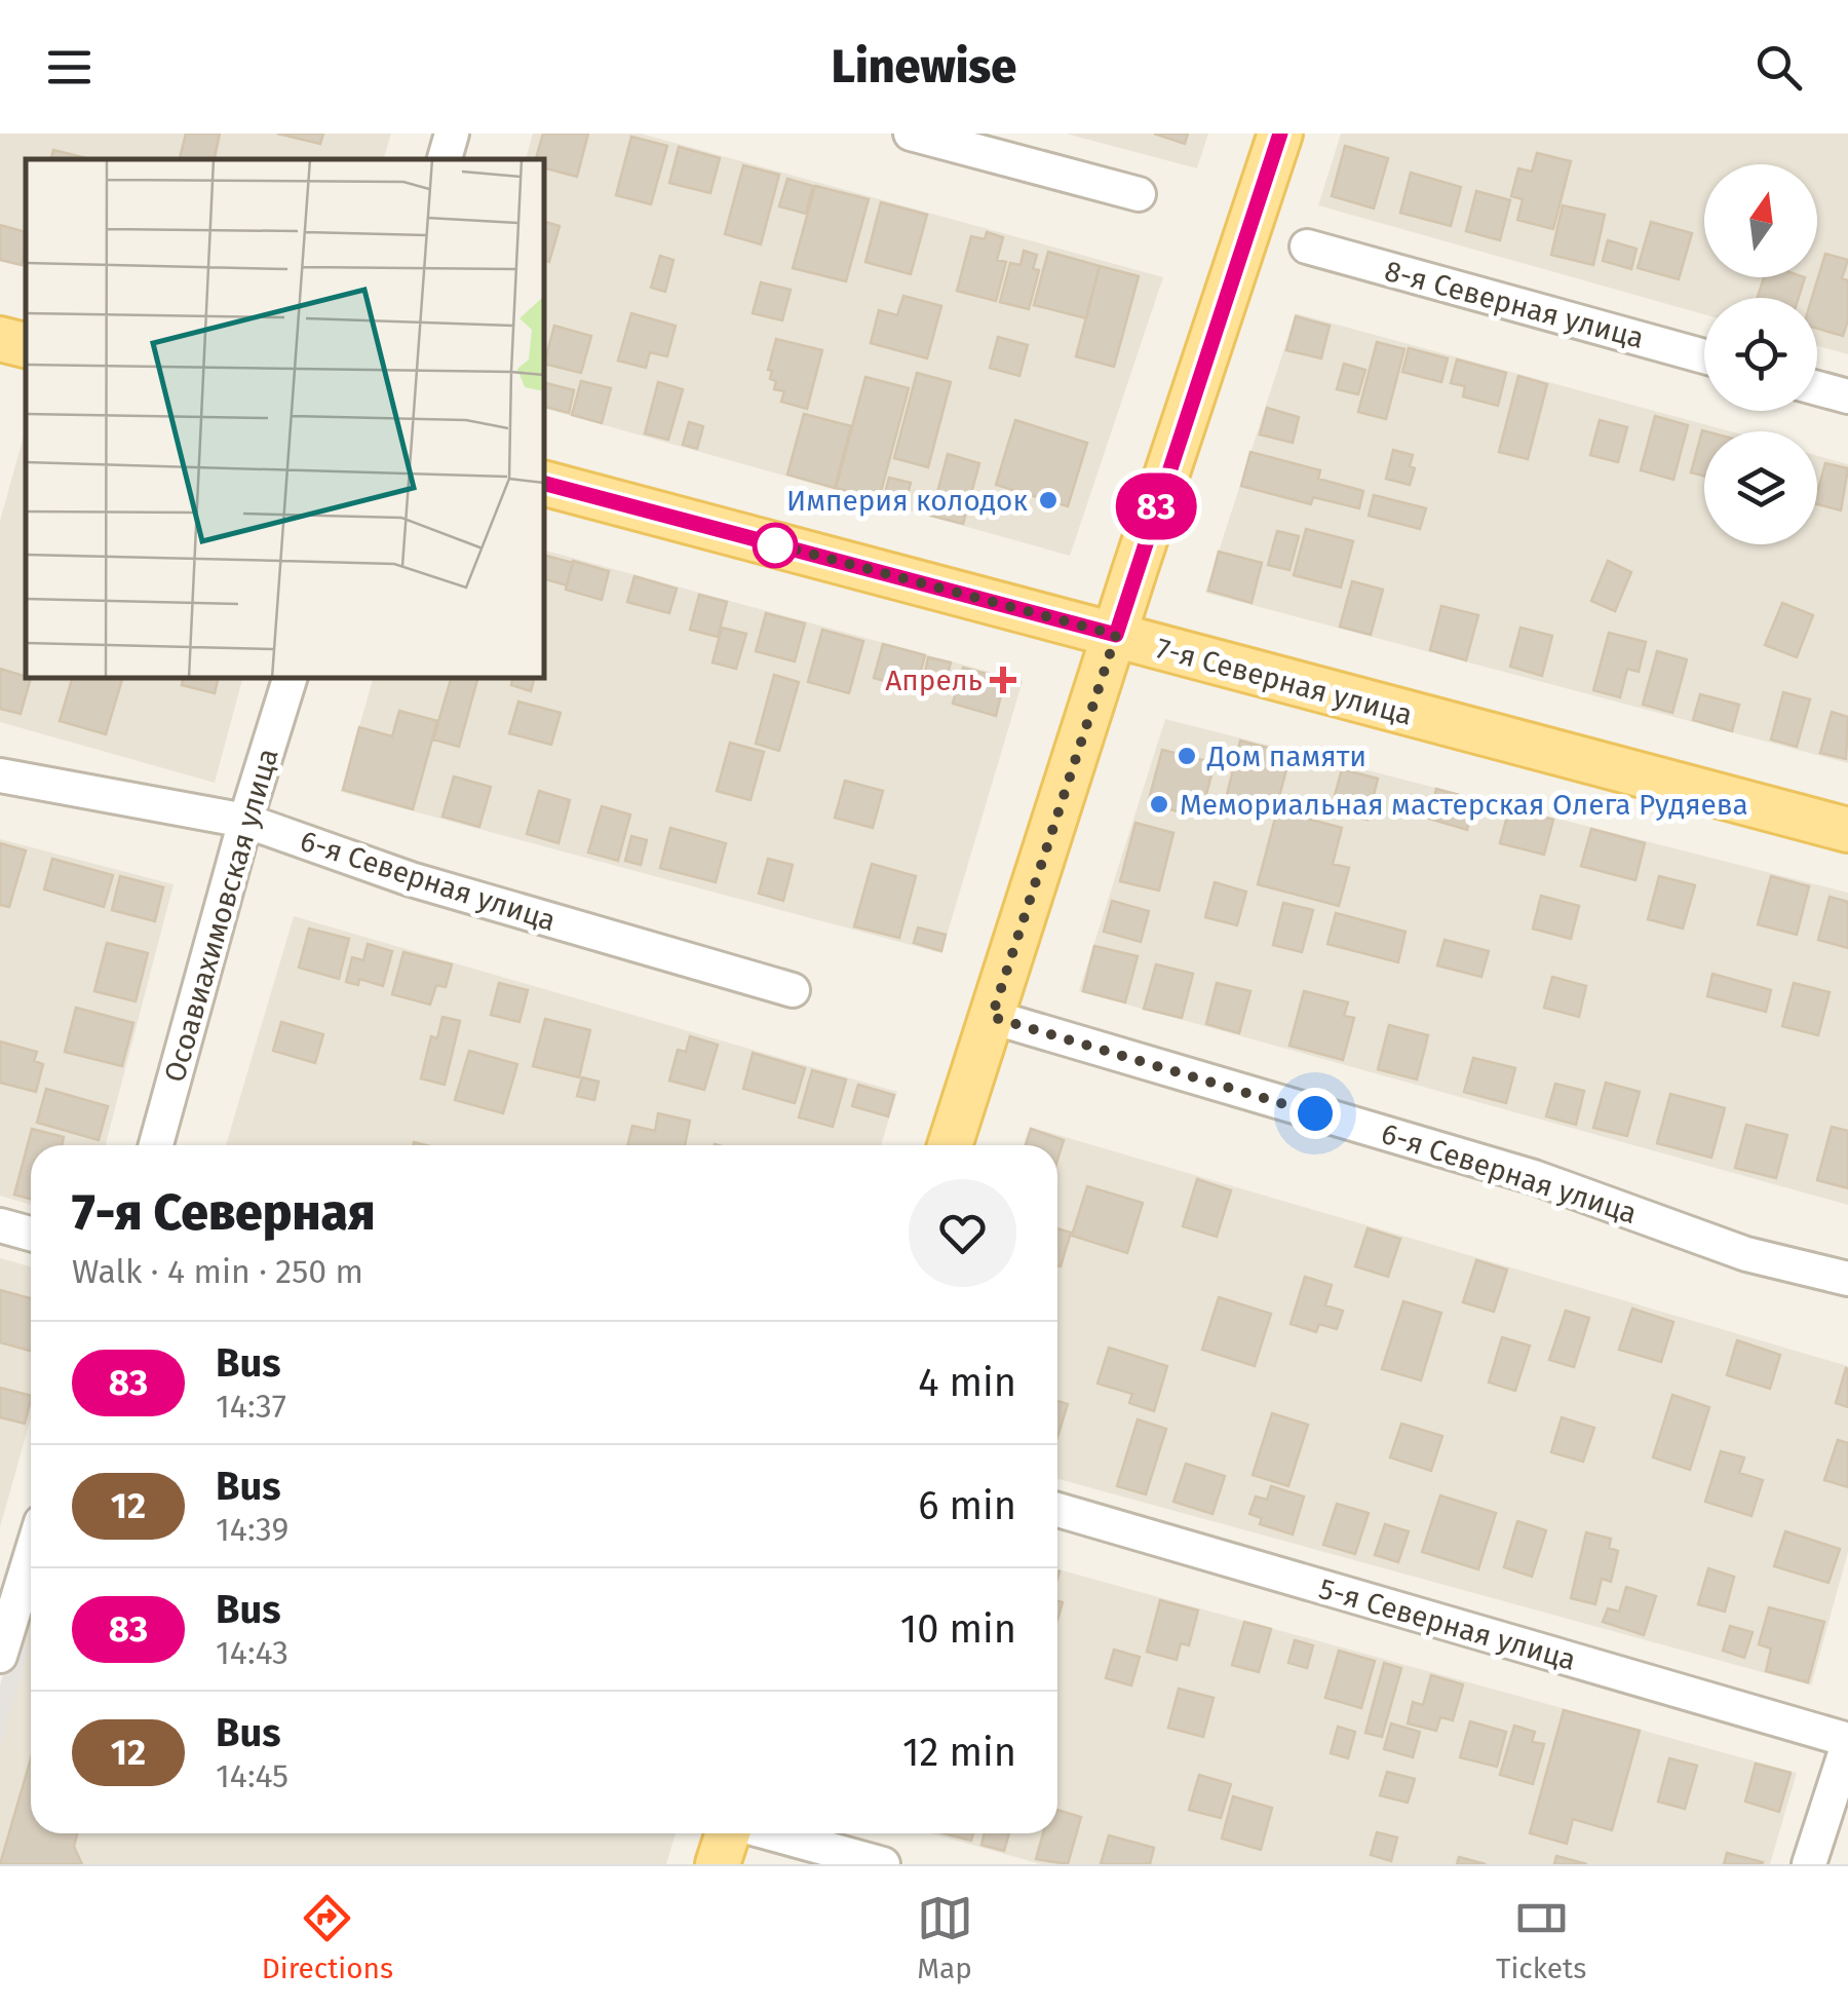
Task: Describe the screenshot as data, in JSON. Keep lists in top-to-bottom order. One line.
{"streets":{"main road":["7-я Северная улица"],"street":["8-я Северная улица","6-я Северная улица","Осоавиахимовская улица","5-я Северная улица"]},"crossings":[["6-я Северная улица","Осоавиахимовская улица"]],"places":{"other":["Империя колодок","Дом памяти","Мемориальная мастерская Олега Рудяева"],"health":["Апрель"]},"lines":["bus line 83"],"north":"top","page":{"header":"Linewise","on_map":"83","heading":["7-я Северная","Walk · 4 min · 250 m"],"list":[{"mark":"83","name":"Bus","note":"14:37","value":"4 min"},{"mark":"12","name":"Bus","note":"14:39","value":"6 min"},{"mark":"83","name":"Bus","note":"14:43","value":"10 min"},{"mark":"12","name":"Bus","note":"14:45","value":"12 min"}],"tabs":["Directions","Map","Tickets"]}}
